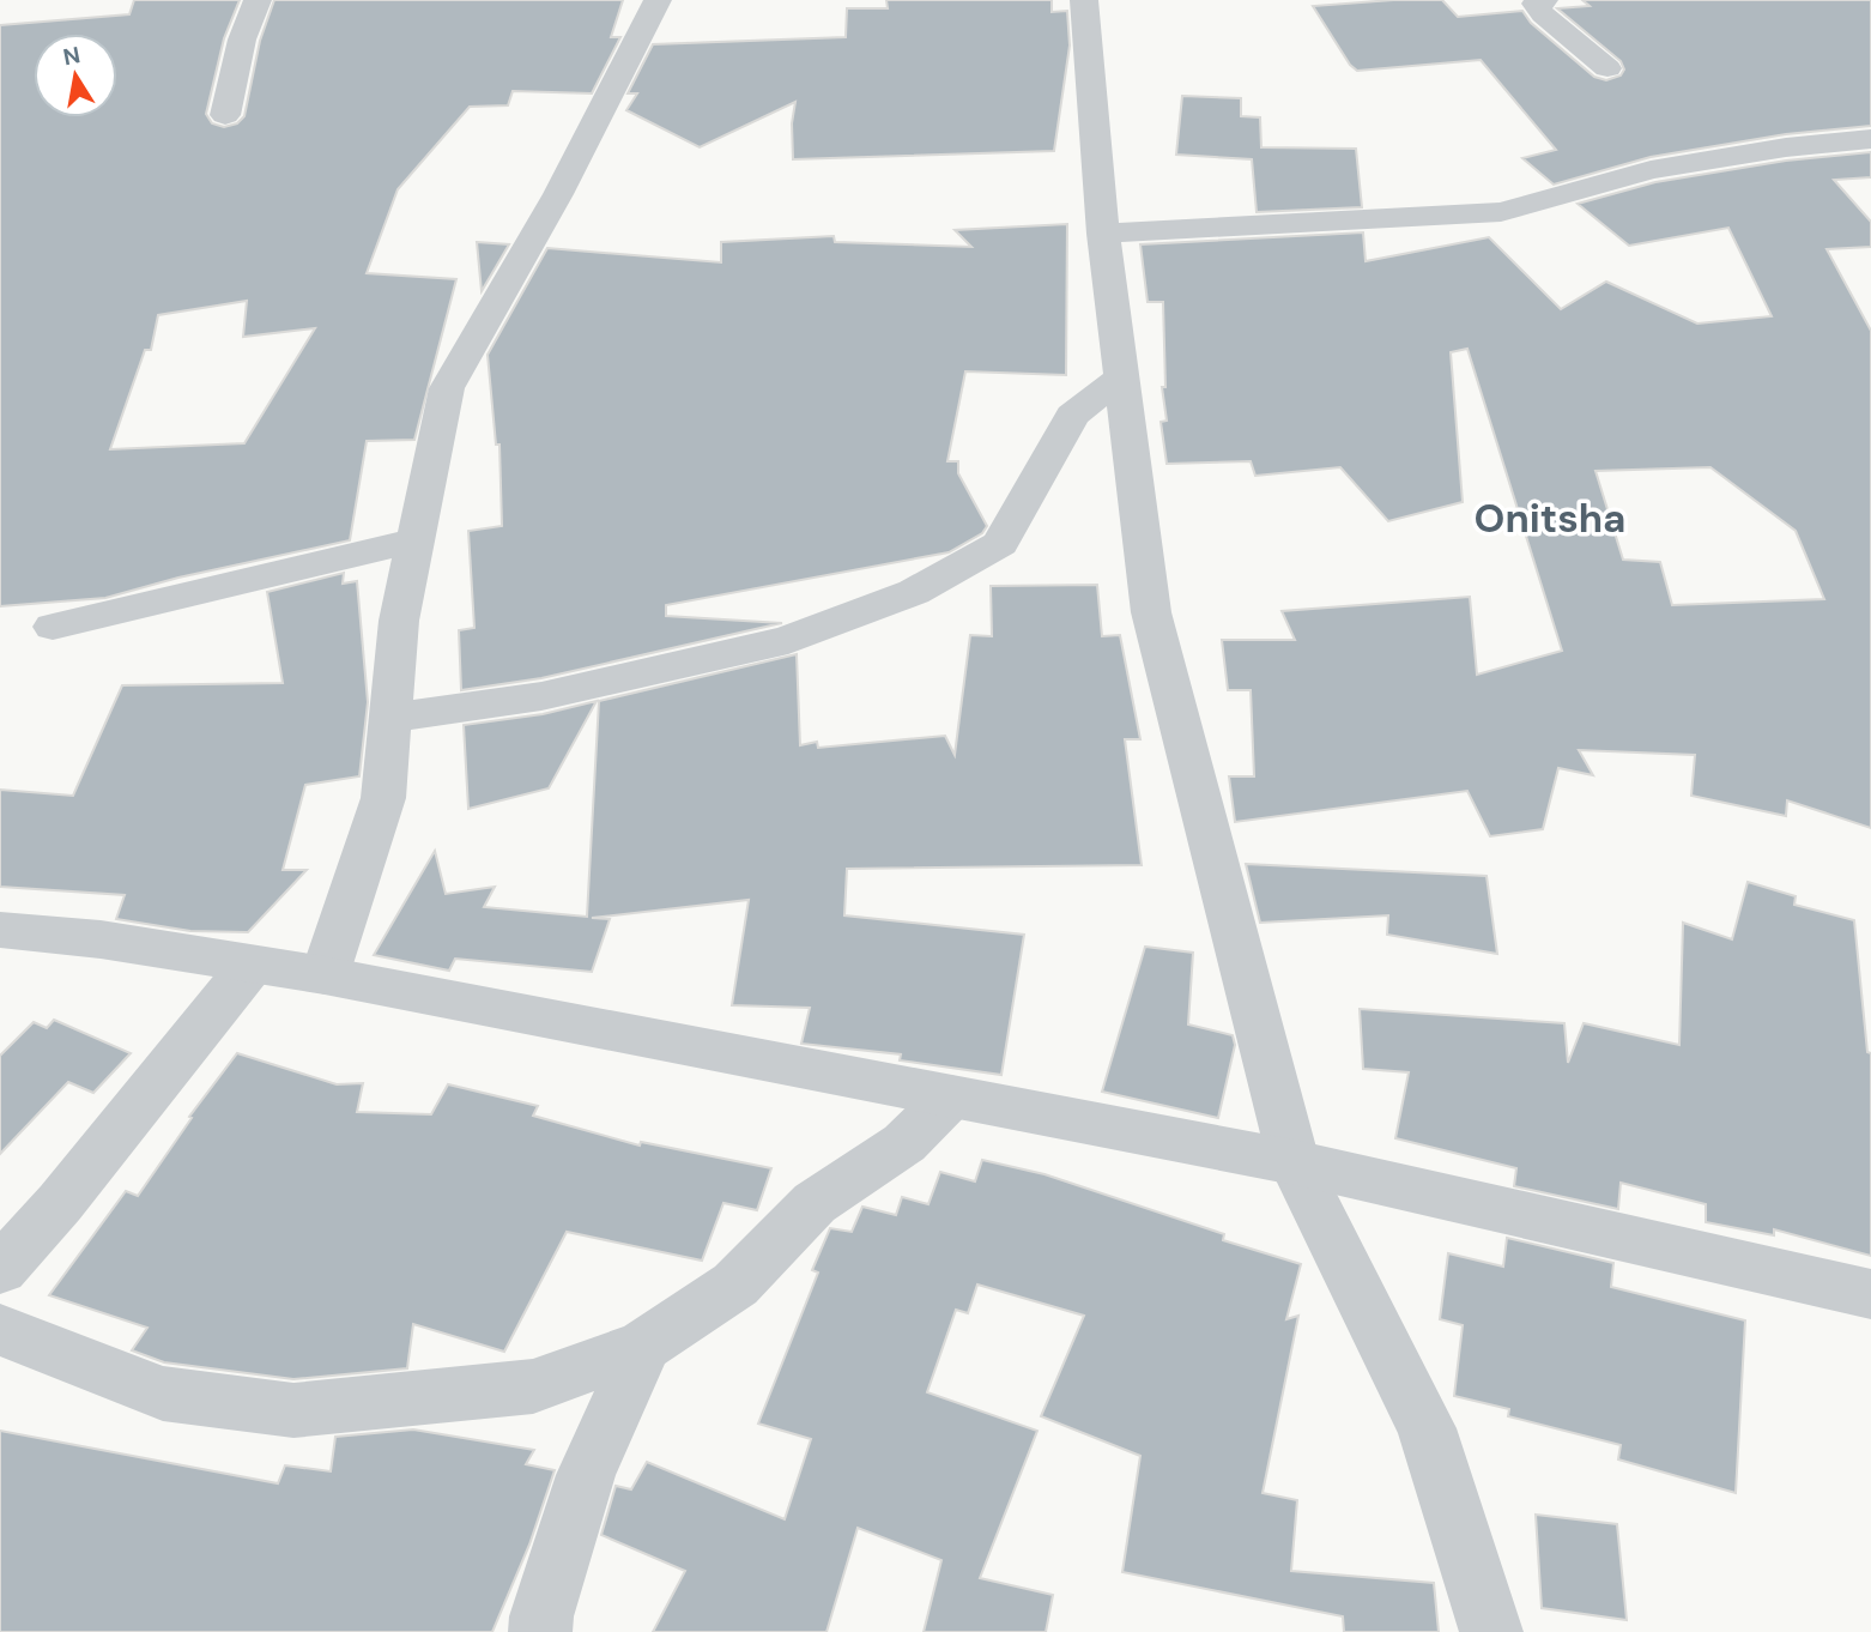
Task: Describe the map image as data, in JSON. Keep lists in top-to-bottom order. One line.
{"districts":["Onitsha"],"north":"top"}
